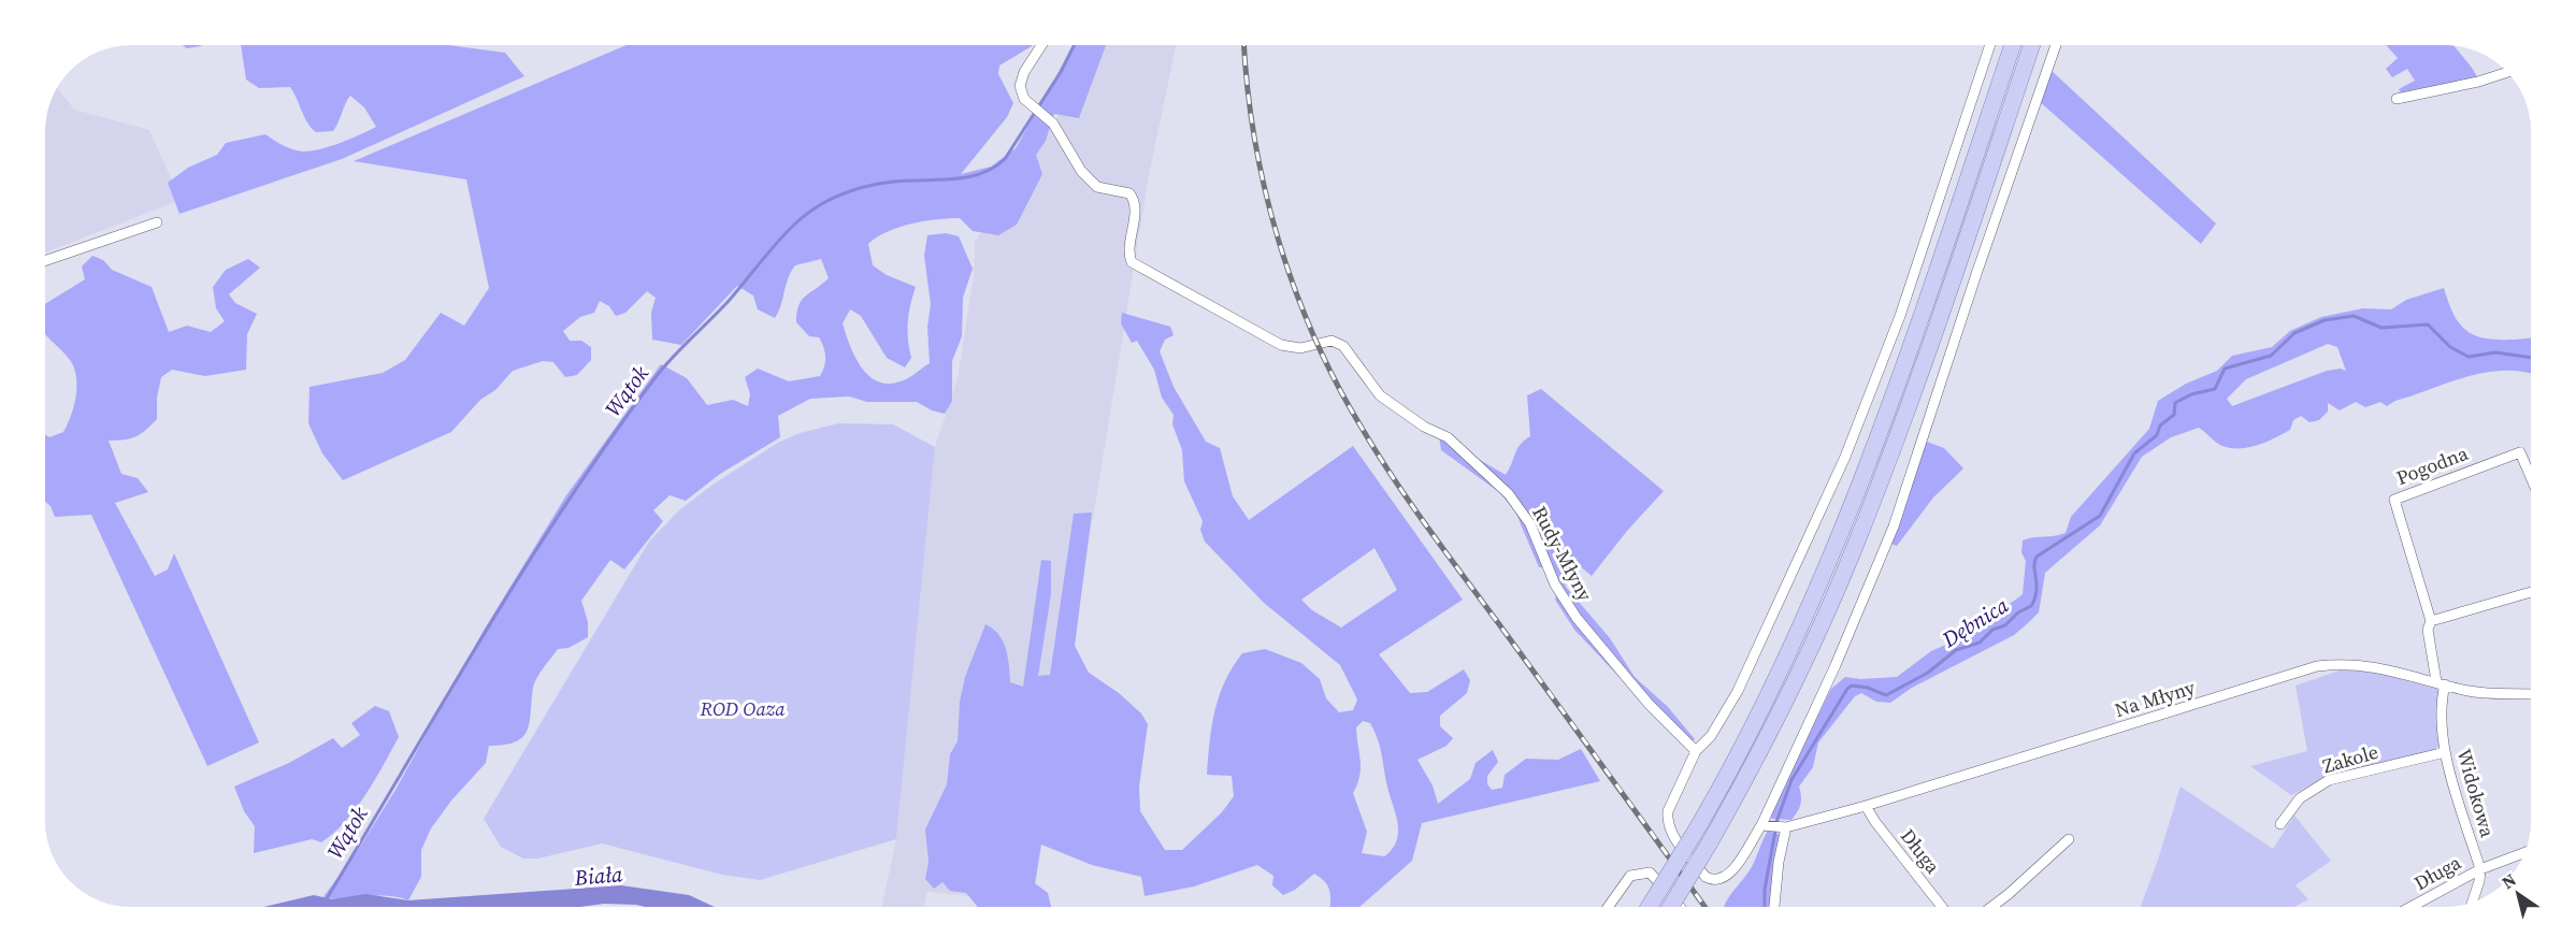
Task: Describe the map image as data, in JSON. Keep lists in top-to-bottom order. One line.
{"streets":{"street":["Pogodna","Rudy-Młyny","Na Młyny","Zakole","Widokowa","Długa"]},"crossings":[["Pogodna","Widokowa"],["Na Młyny","Widokowa"],["Na Młyny","Długa"],["Zakole","Widokowa"],["Widokowa","Długa"]],"water":["Wątok","Dębnica","Biała"],"parks":["ROD Oaza"],"north":"top left"}
